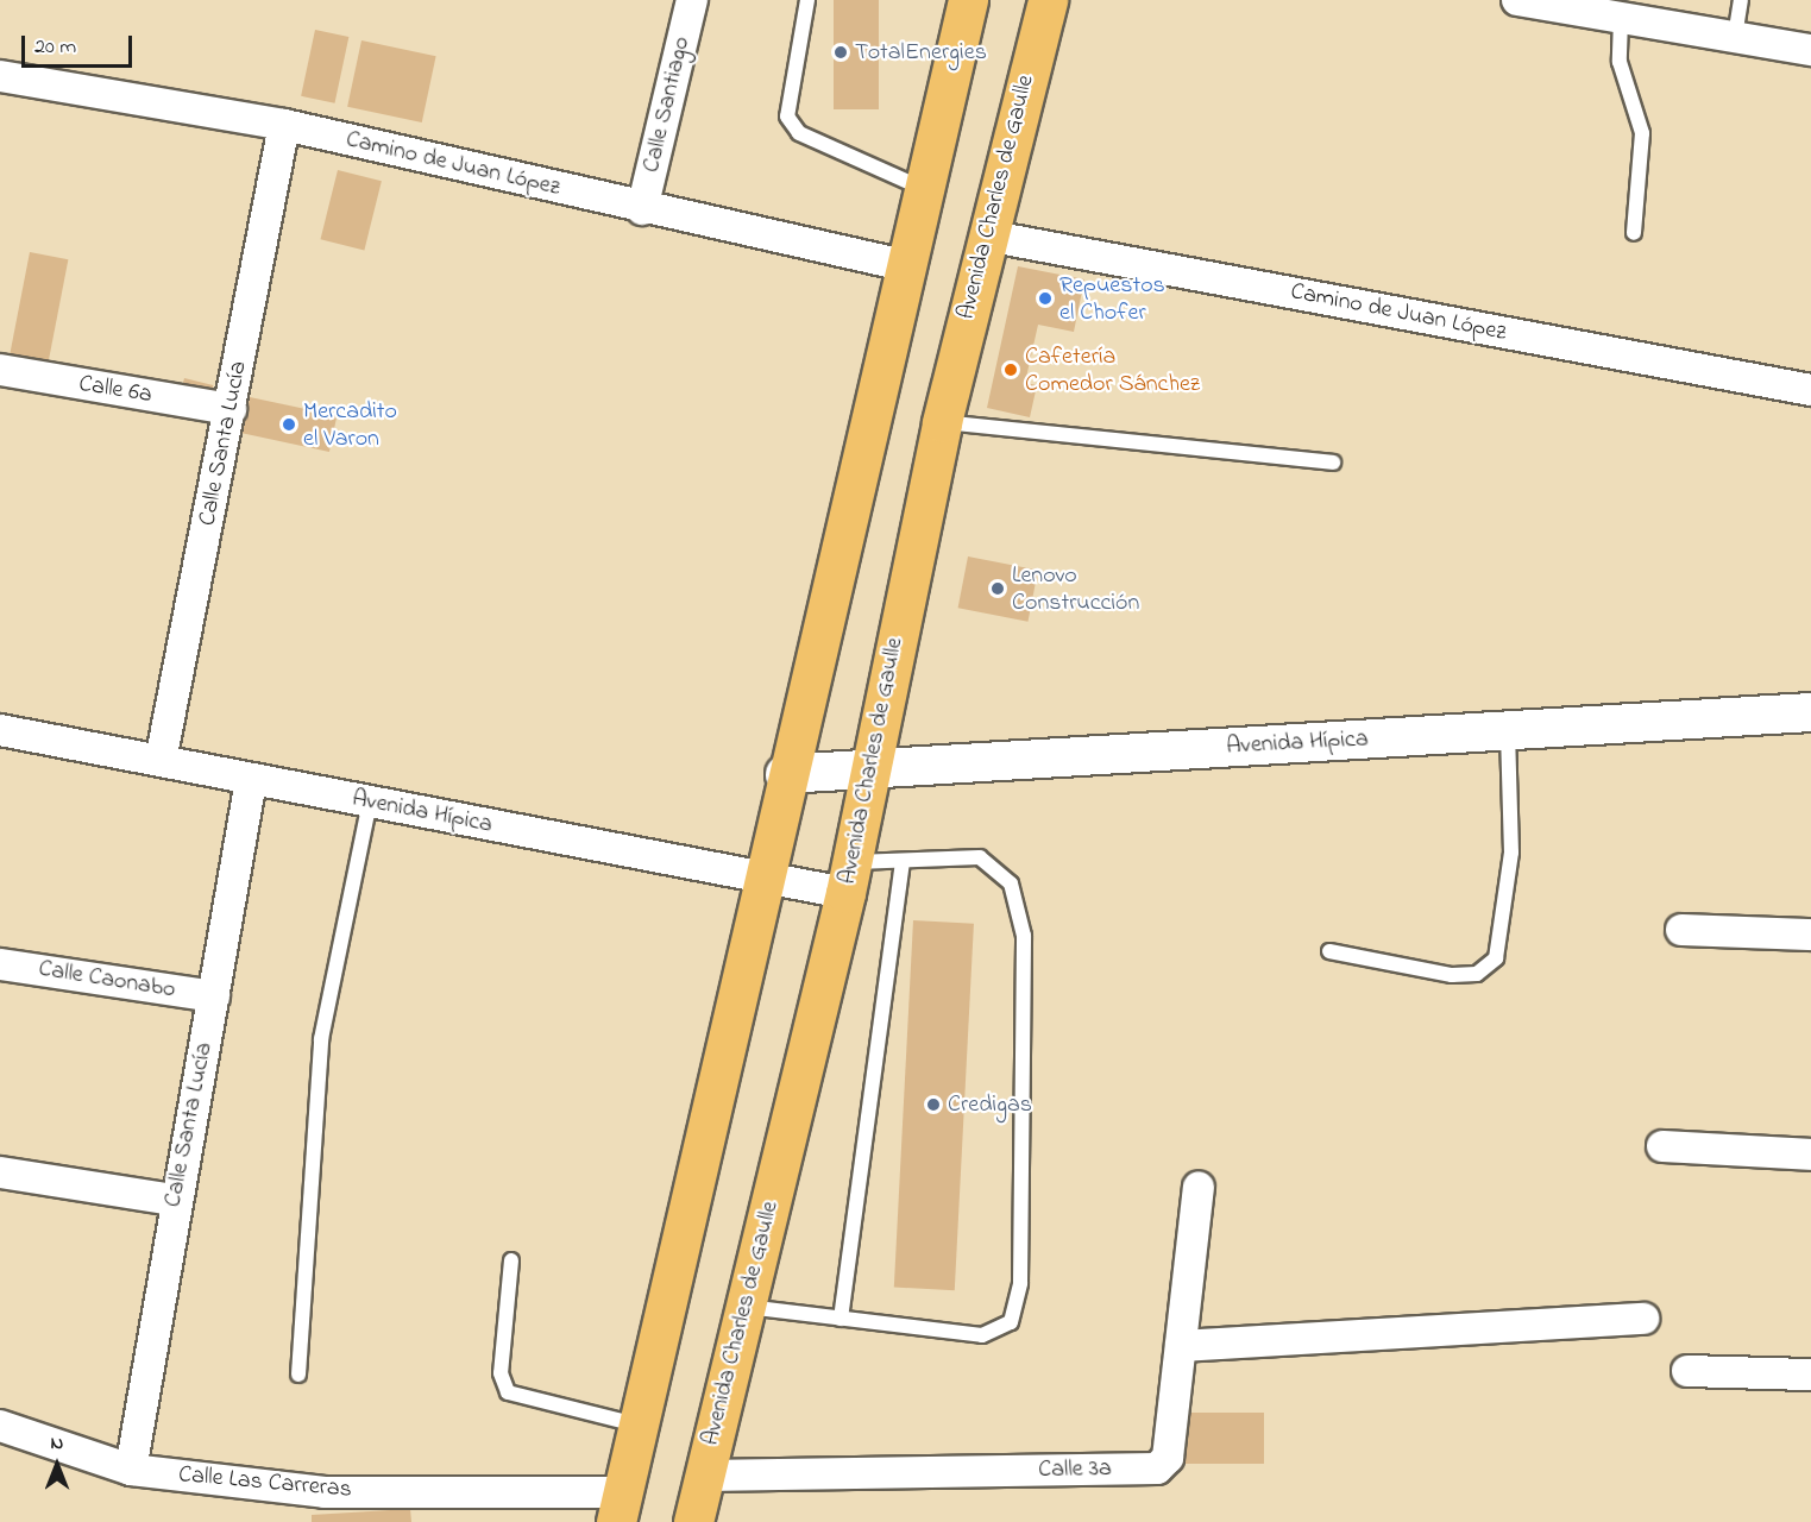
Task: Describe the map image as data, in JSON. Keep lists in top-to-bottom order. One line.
{"streets":{"main road":["Avenida Charles de Gaulle"],"street":["Calle Santiago","Camino de Juan López","Calle 6a","Calle Santa Lucía","Avenida Hípica","Calle Caonabo","Calle 3a","Calle Las Carreras"]},"crossings":[["Calle Santiago","Camino de Juan López"],["Camino de Juan López","Avenida Charles de Gaulle"],["Camino de Juan López","Calle Santa Lucía"],["Avenida Charles de Gaulle","Avenida Hípica"],["Avenida Charles de Gaulle","Calle 3a"],["Calle 6a","Calle Santa Lucía"],["Calle Santa Lucía","Avenida Hípica"],["Calle Santa Lucía","Calle Caonabo"],["Calle Santa Lucía","Calle Las Carreras"]],"places":["TotalEnergies","Repuestos el Chofer","Cafetería Comedor Sánchez","Mercadito el Varon","Lenovo Construcción","Credigas"],"scale_bar":"20 m","north":"top"}
